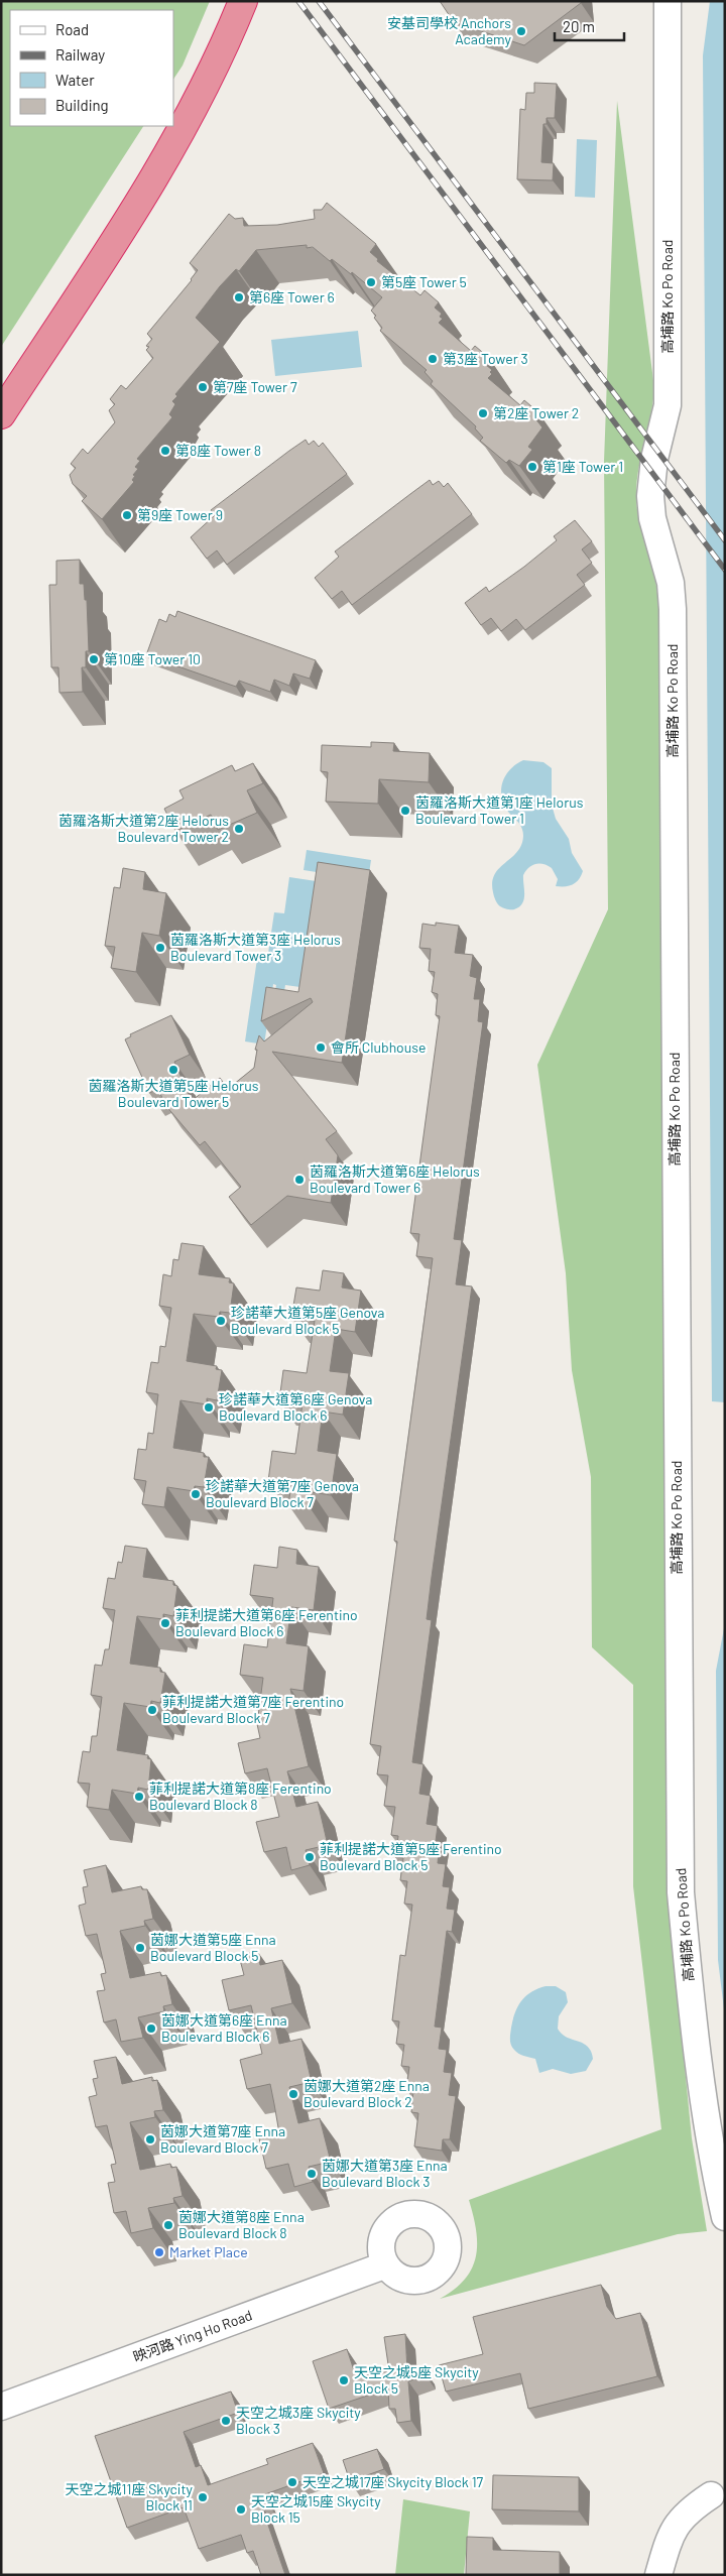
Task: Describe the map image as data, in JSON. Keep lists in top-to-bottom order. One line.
{"streets":{"street":["高埔路 Ko Po Road","映河路 Ying Ho Road"]},"places":["安基司學校 Anchors Academy","第5座 Tower 5","第6座 Tower 6","第3座 Tower 3","第7座 Tower 7","第2座 Tower 2","第8座 Tower 8","第1座 Tower 1","第9座 Tower 9","第10座 Tower 10","茵羅洛斯大道第1座 Helorus Boulevard Tower 1","茵羅洛斯大道第2座 Helorus Boulevard Tower 2","茵羅洛斯大道第3座 Helorus Boulevard Tower 3","會所 Clubhouse","茵羅洛斯大道第5座 Helorus Boulevard Tower 5","茵羅洛斯大道第6座 Helorus Boulevard Tower 6","珍諾華大道第5座 Genova Boulevard Block 5","珍諾華大道第6座 Genova Boulevard Block 6","珍諾華大道第7座 Genova Boulevard Block 7","菲利提諾大道第6座 Ferentino Boulevard Block 6","菲利提諾大道第7座 Ferentino Boulevard Block 7","菲利提諾大道第8座 Ferentino Boulevard Block 8","菲利提諾大道第5座 Ferentino Boulevard Block 5","茵娜大道第5座 Enna Boulevard Block 5","茵娜大道第6座 Enna Boulevard Block 6","茵娜大道第2座 Enna Boulevard Block 2","茵娜大道第7座 Enna Boulevard Block 7","茵娜大道第3座 Enna Boulevard Block 3","茵娜大道第8座 Enna Boulevard Block 8","Market Place","天空之城5座 Skycity Block 5","天空之城3座 Skycity Block 3","天空之城17座 Skycity Block 17","天空之城11座 Skycity Block 11","天空之城15座 Skycity Block 15"],"legend":["Road","Railway","Water","Building"],"scale_bar":"20 m"}
